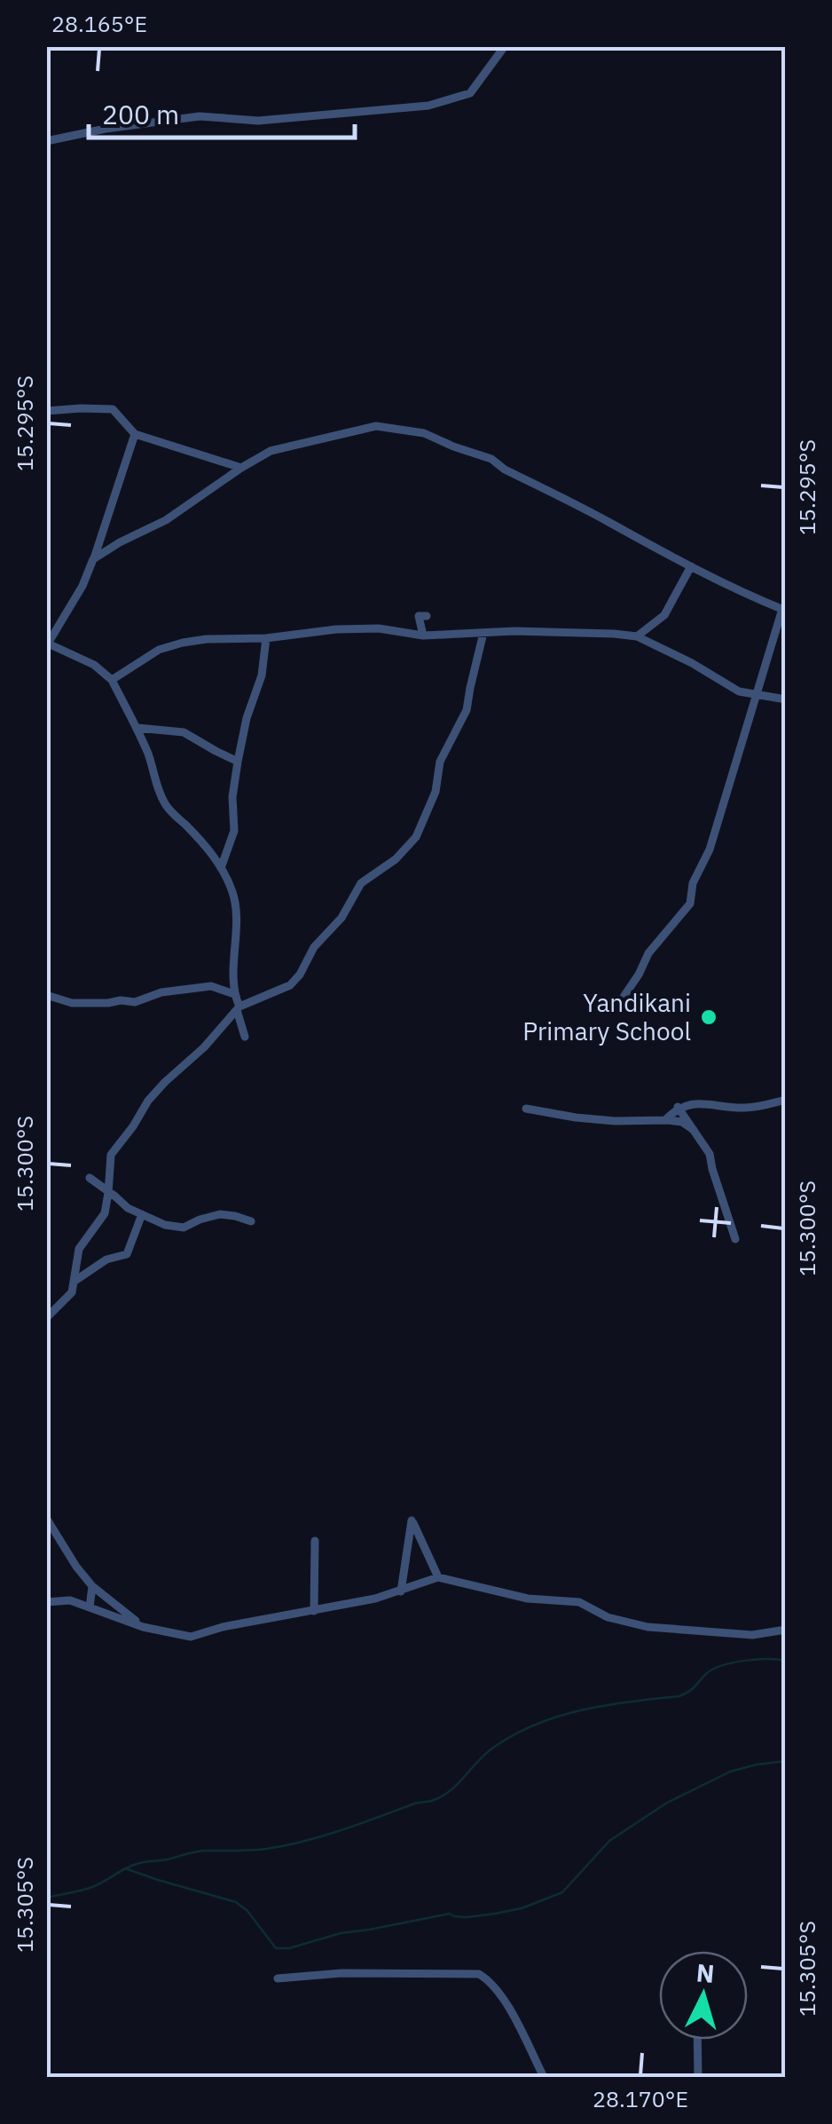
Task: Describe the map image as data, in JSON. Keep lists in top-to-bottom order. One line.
{"places":["Yandikani Primary School"],"scale_bar":"200 m","north":"top","coordinates":["28.165°E","15.295°S","15.300°S","15.305°S","28.170°E"]}
